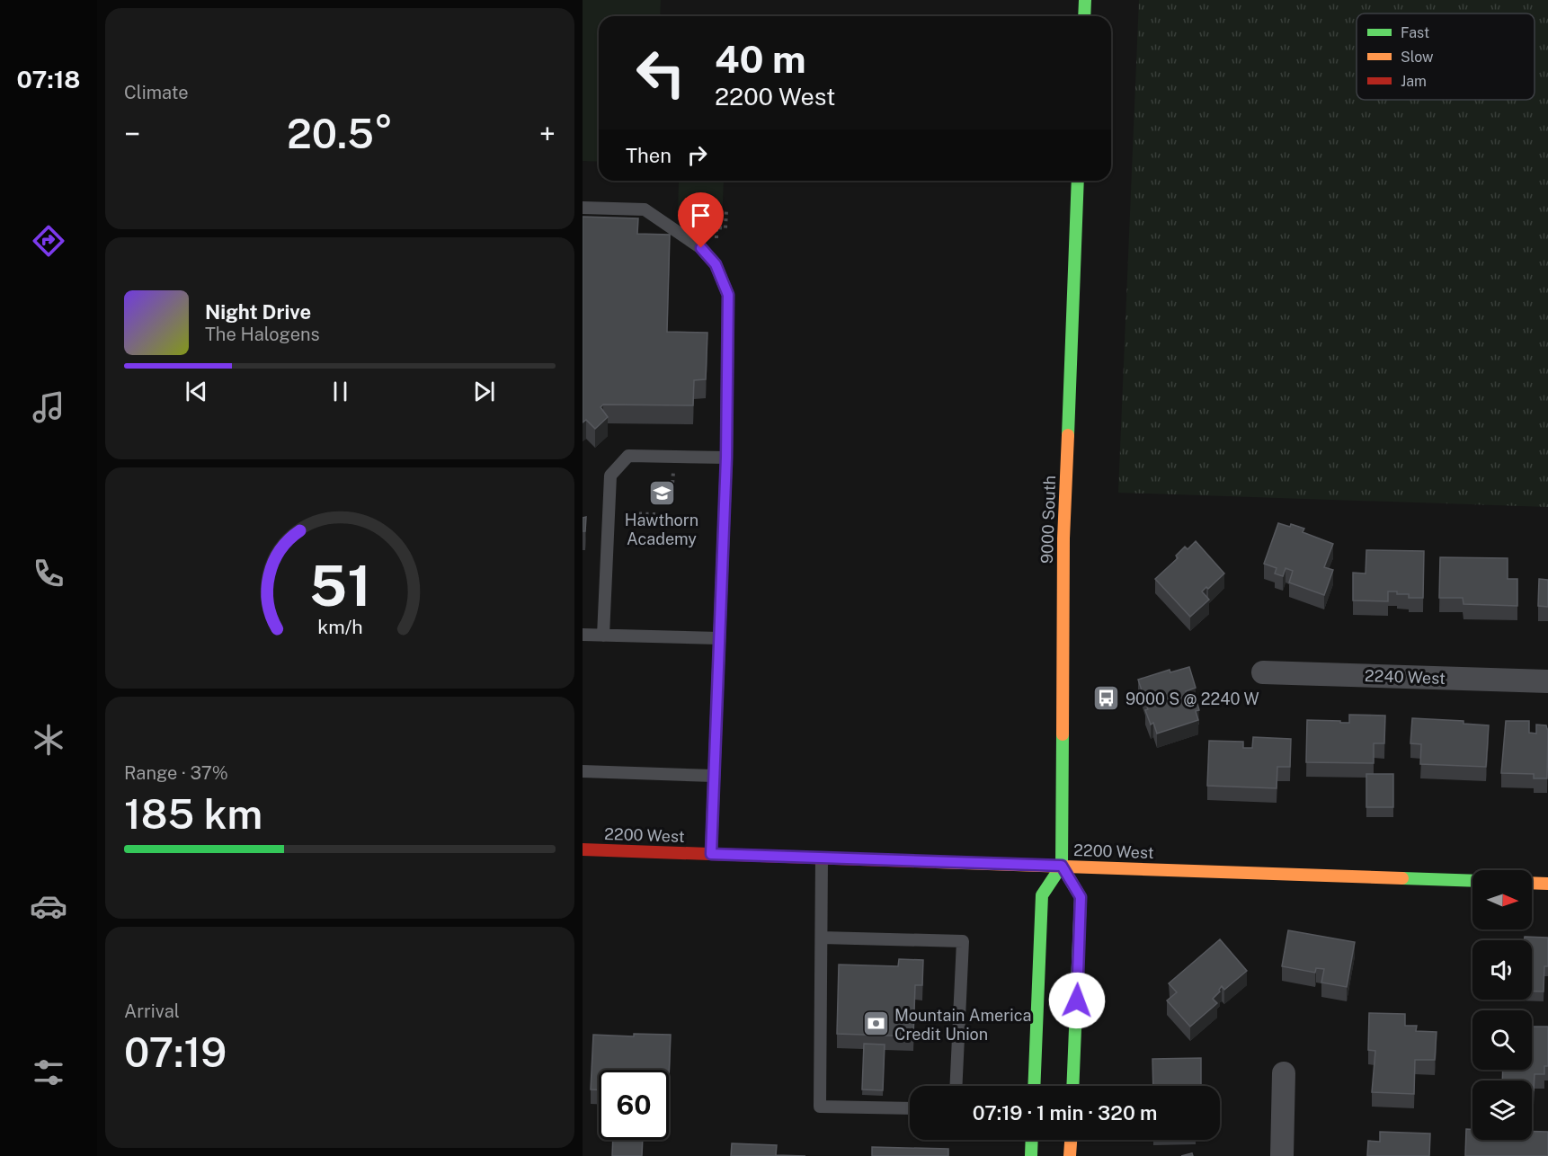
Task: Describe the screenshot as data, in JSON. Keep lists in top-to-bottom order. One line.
{"streets":{"main road":["9000 South","2200 West"],"street":["2240 West"]},"crossings":[["9000 South","2200 West"]],"places":{"school or university":["Hawthorn Academy"],"bus stop":["9000 S @ 2240 W"],"bank":["Mountain America Credit Union"]},"legend":["Fast","Slow","Jam"],"north":"right","page":{"tabs":"07:18","tile":["Climate",["Range · 37%","185 km"],["Arrival","07:19"]],"turn":["40 m","2200 West"],"heat":["−","20.5°","+"],"then":"Then","song":["Night Drive","The Halogens"],"limit":"60","trip":"07:19 · 1 min · 320 m","gauge":["51","km/h"]}}
